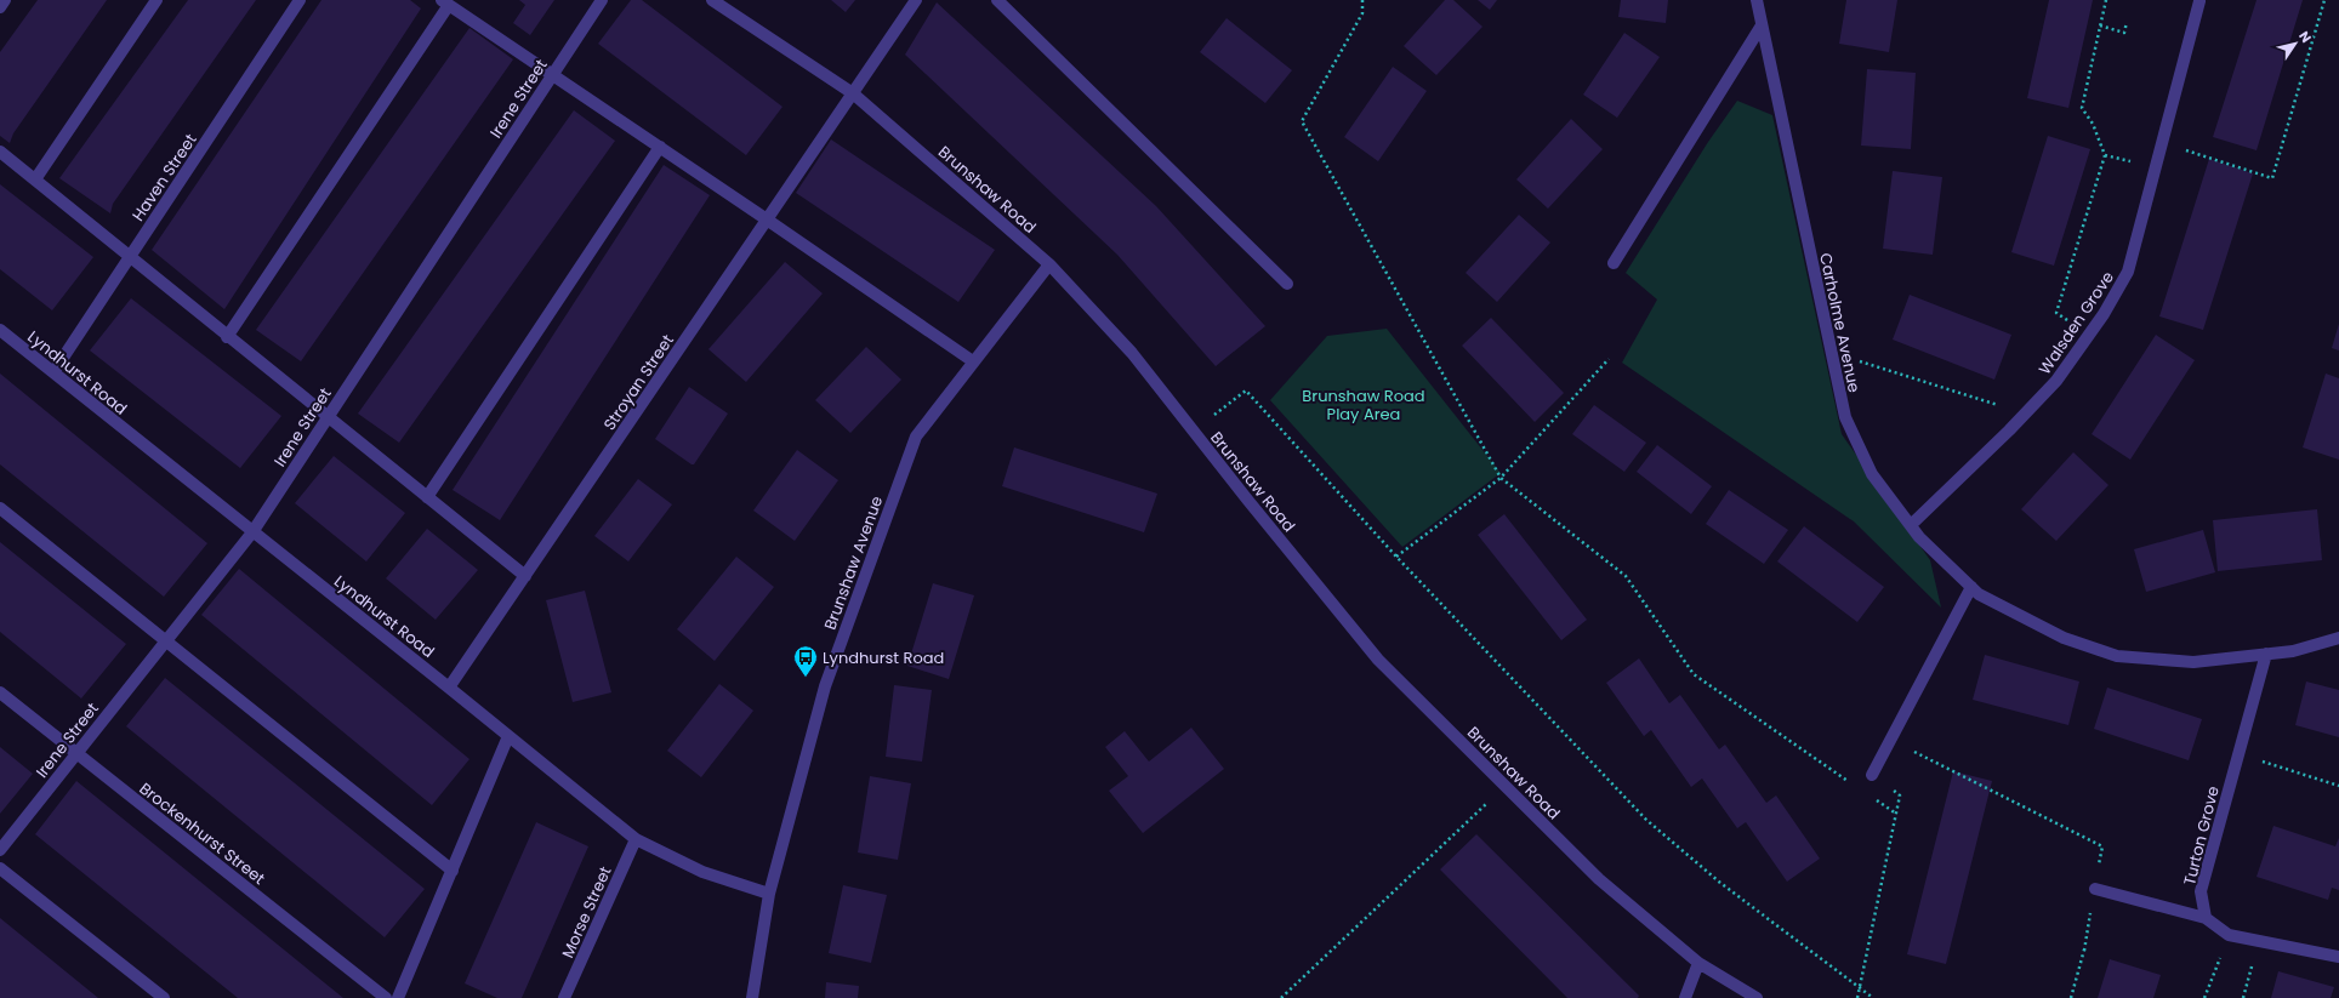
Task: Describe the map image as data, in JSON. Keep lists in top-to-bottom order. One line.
{"streets":{"street":["Irene Street","Haven Street","Brunshaw Road","Carholme Avenue","Walsden Grove","Lyndhurst Road","Stroyan Street","Brunshaw Avenue","Brockenhurst Street","Turton Grove","Morse Street"]},"crossings":[["Irene Street","Lyndhurst Road"],["Irene Street","Brockenhurst Street"],["Haven Street","Lyndhurst Road"],["Brunshaw Road","Stroyan Street"],["Brunshaw Road","Brunshaw Avenue"],["Carholme Avenue","Walsden Grove"],["Carholme Avenue","Turton Grove"],["Lyndhurst Road","Stroyan Street"],["Lyndhurst Road","Brunshaw Avenue"],["Lyndhurst Road","Morse Street"]],"parks":["Brunshaw Road Play Area"],"places":{"bus stop":["Lyndhurst Road"]},"north":"top right"}
